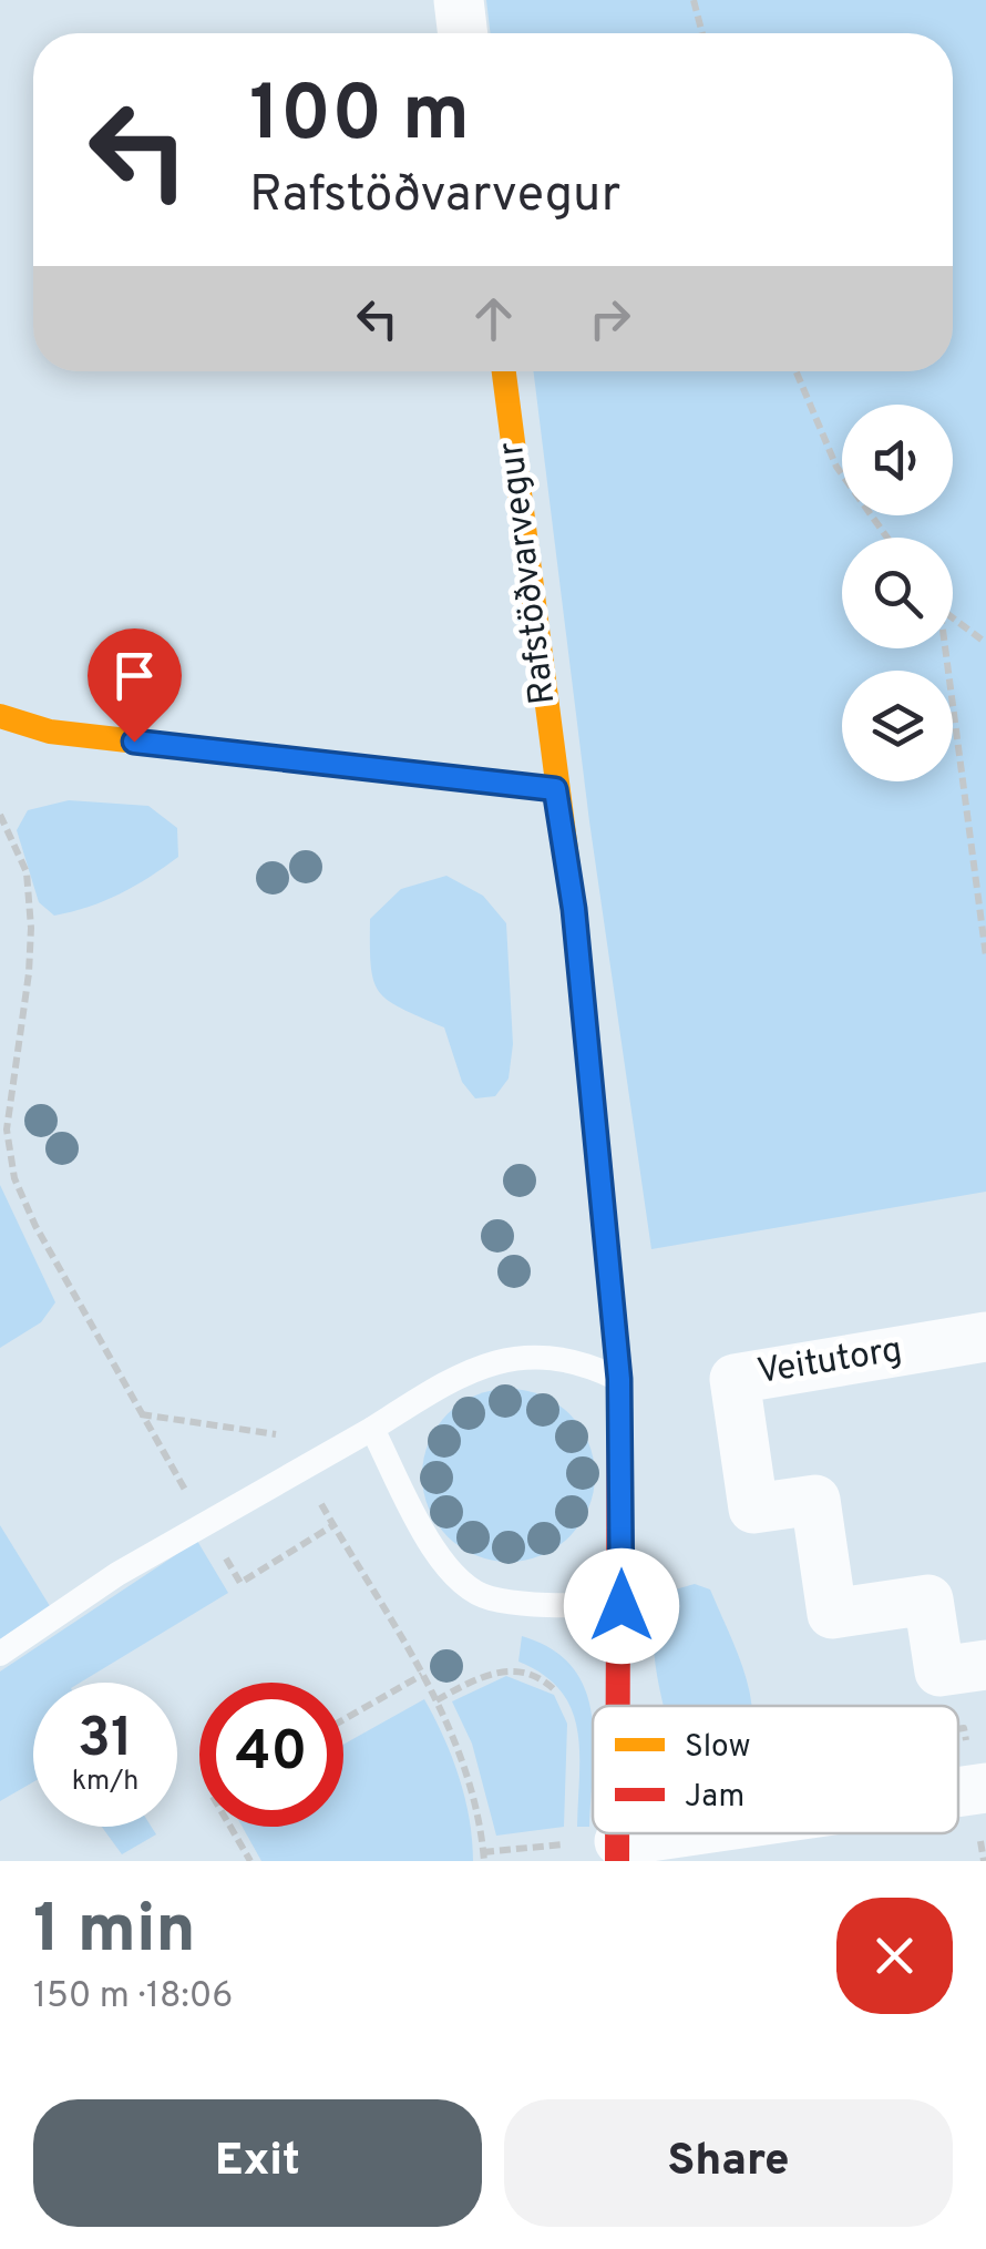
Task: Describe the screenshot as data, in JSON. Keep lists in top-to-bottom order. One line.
{"streets":{"street":["Rafstöðvarvegur","Veitutorg"]},"legend":["Slow","Jam"],"page":{"turn":["100 m","Rafstöðvarvegur"],"speed":"31 km/h","limit":"40","heading":["1 min","150 m · 18:06"],"buttons":["Exit","Share"]}}
